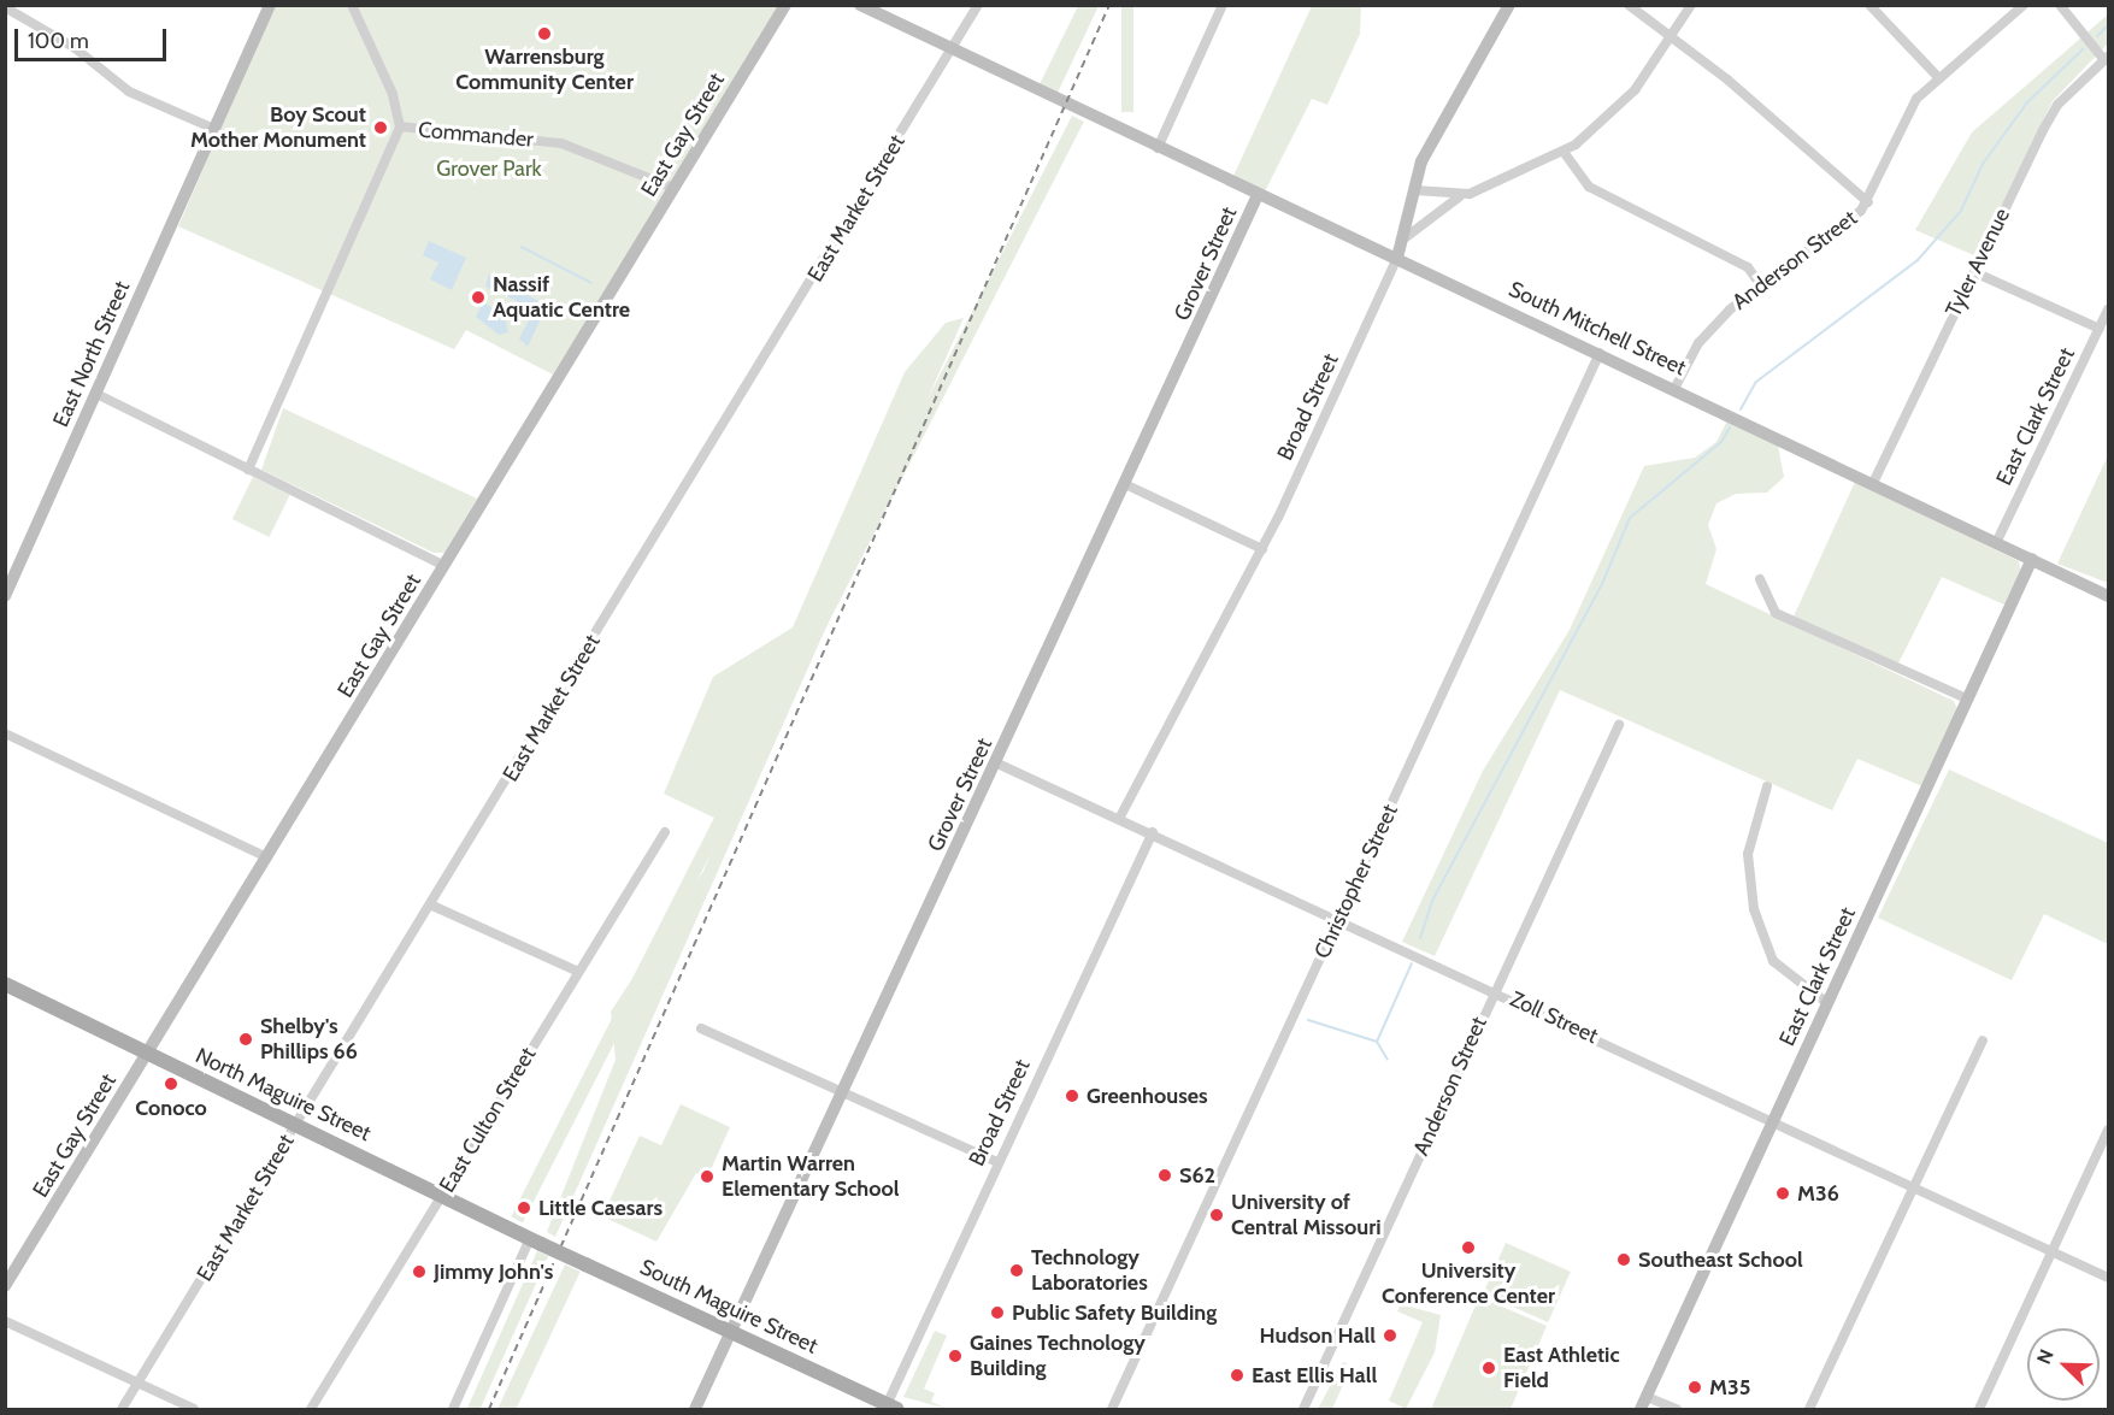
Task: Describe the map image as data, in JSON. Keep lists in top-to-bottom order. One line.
{"streets":{"main road":["North Maguire Street","South Maguire Street"],"street":["Commander","East Gay Street","East Market Street","Anderson Street","Tyler Avenue","Grover Street","South Mitchell Street","East North Street","Broad Street","East Clark Street","Christopher Street","Zoll Street","East Culton Street"]},"crossings":[["Commander","East Gay Street"],["East Gay Street","North Maguire Street"],["East Market Street","South Mitchell Street"],["East Market Street","North Maguire Street"],["Anderson Street","South Mitchell Street"],["Anderson Street","Zoll Street"],["Tyler Avenue","South Mitchell Street"],["Grover Street","South Mitchell Street"],["Grover Street","Zoll Street"],["Grover Street","South Maguire Street"],["South Mitchell Street","Broad Street"],["South Mitchell Street","East Clark Street"],["South Mitchell Street","Christopher Street"],["Broad Street","Zoll Street"],["Broad Street","South Maguire Street"],["East Clark Street","Zoll Street"],["Christopher Street","Zoll Street"],["North Maguire Street","East Culton Street"],["North Maguire Street","South Maguire Street"]],"parks":["Grover Park"],"places":["Warrensburg Community Center","Boy Scout Mother Monument","Nassif Aquatic Centre","Shelby's Phillips 66","Conoco","Greenhouses","S62","Martin Warren Elementary School","M36","Little Caesars","University of Central Missouri","University Conference Center","Southeast School","Technology Laboratories","Jimmy John's","Public Safety Building","Hudson Hall","Gaines Technology Building","East Athletic Field","East Ellis Hall","M35"],"scale_bar":"100 m","north":"top left"}
